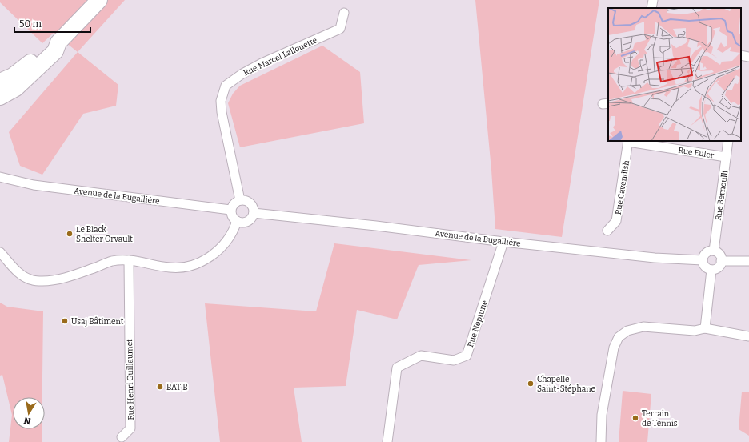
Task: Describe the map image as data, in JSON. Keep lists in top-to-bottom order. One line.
{"streets":{"street":["Rue Marcel Lallouette","Rue Euler","Rue Cavendish","Avenue de la Bugallière","Rue Bernoulli","Rue Neptune","Rue Henri Guillaumet"]},"crossings":[["Rue Marcel Lallouette","Avenue de la Bugallière"],["Rue Euler","Rue Cavendish"],["Rue Euler","Rue Bernoulli"],["Avenue de la Bugallière","Rue Bernoulli"],["Avenue de la Bugallière","Rue Neptune"]],"places":["Le Black Shelter Orvault","Usaj Bâtiment","Chapelle Saint-Stéphane","BAT B","Terrain de Tennis"],"scale_bar":"50 m","north":"bottom"}
